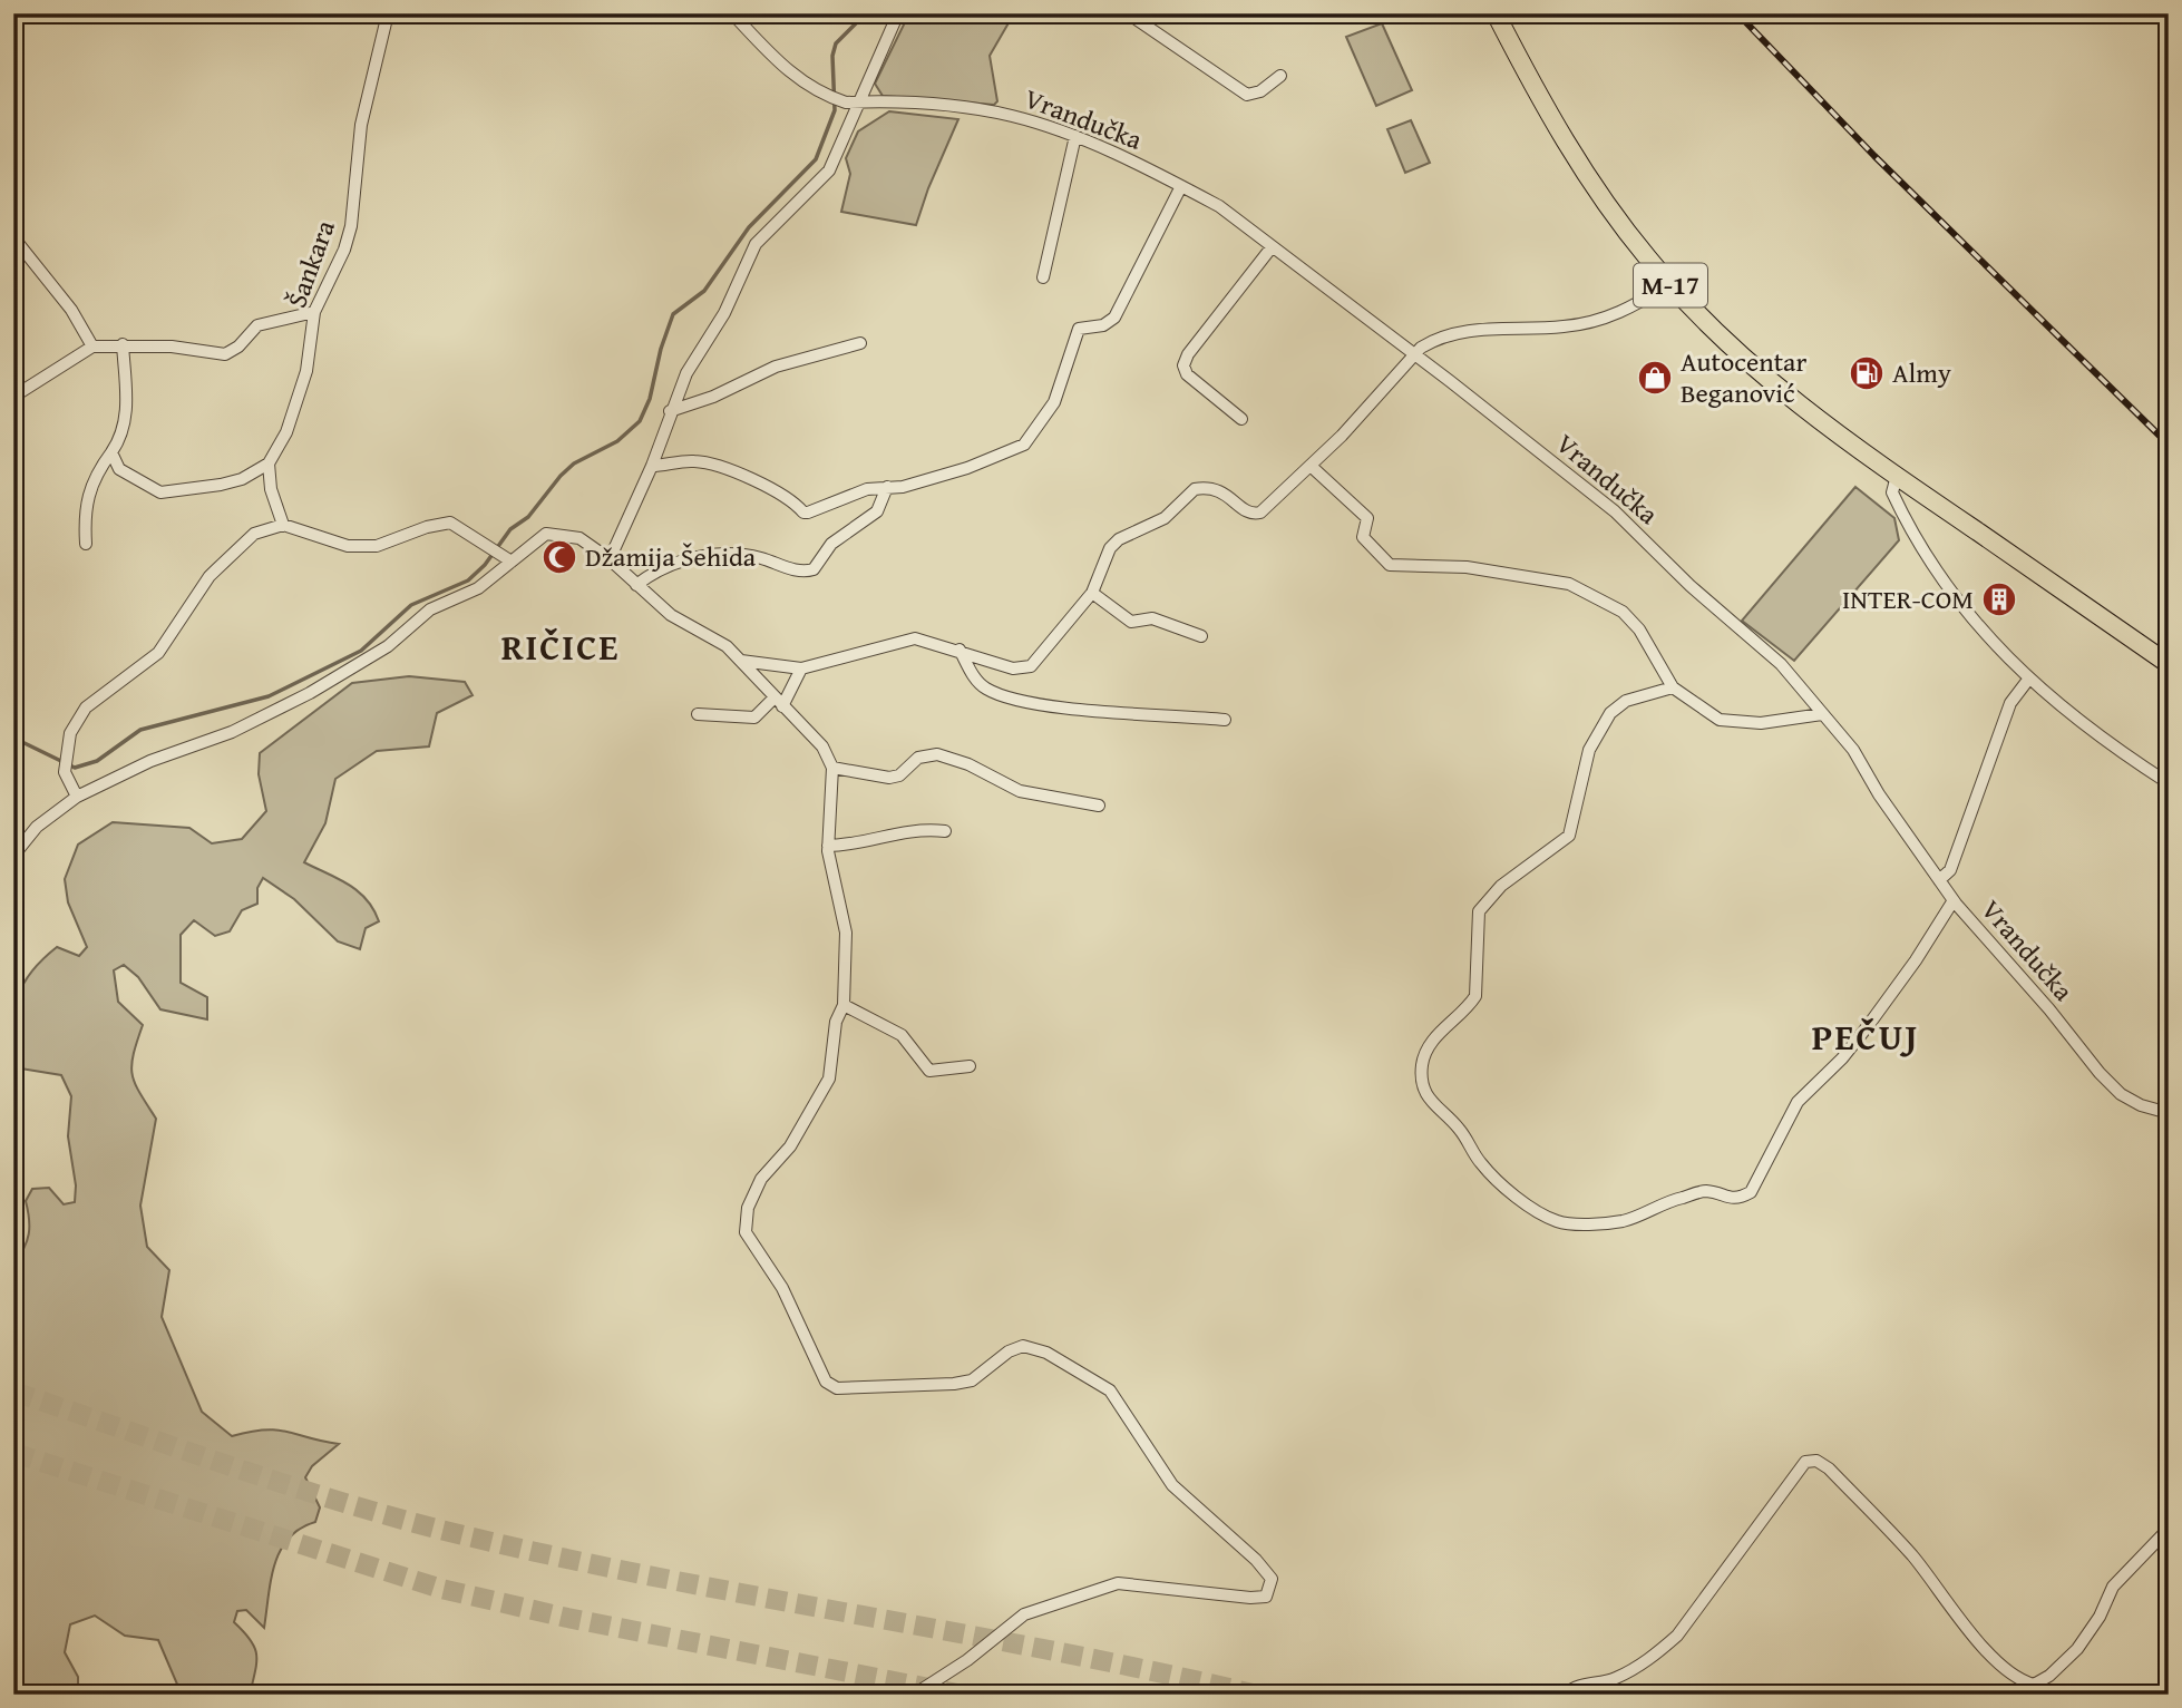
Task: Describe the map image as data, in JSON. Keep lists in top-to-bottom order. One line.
{"streets":{"main road":["M-17"],"street":["Vrandučka","Šankara"]},"districts":["RIČICE","PEČUJ"],"places":{"fuel station":["Almy"],"shop":["Autocentar Beganović"],"mosque":["Džamija Šehida"],"building":["INTER-COM"]}}
